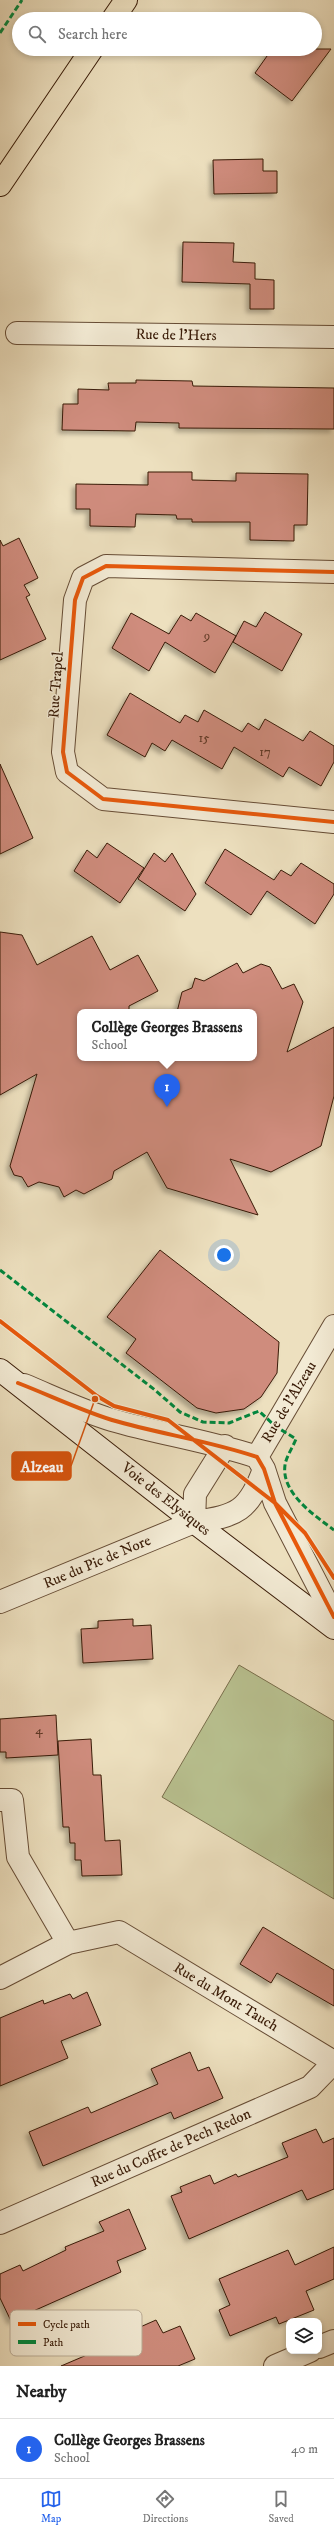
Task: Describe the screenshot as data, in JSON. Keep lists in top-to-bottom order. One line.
{"streets":{"street":["Rue de l'Hers","Rue Trapel","Rue de l'Alzeau","Voie des Elysiques","Rue du Pic de Nore","Rue du Mont Tauch","Rue du Coffre de Pech Redon"]},"crossings":[["Rue de l'Alzeau","Voie des Elysiques"],["Rue de l'Alzeau","Rue du Pic de Nore"],["Voie des Elysiques","Rue du Pic de Nore"],["Rue du Mont Tauch","Rue du Coffre de Pech Redon"]],"places":["Alzeau"],"house_numbers":["9","15","17","4"],"legend":["Cycle path","Path"],"page":{"search":"Search here","popup":["Collège Georges Brassens","School"],"pins":"1","heading":"Nearby","list":[{"mark":"1","name":"Collège Georges Brassens","note":"School","value":"40 m"}],"nav":["Map","Directions","Saved"]}}
